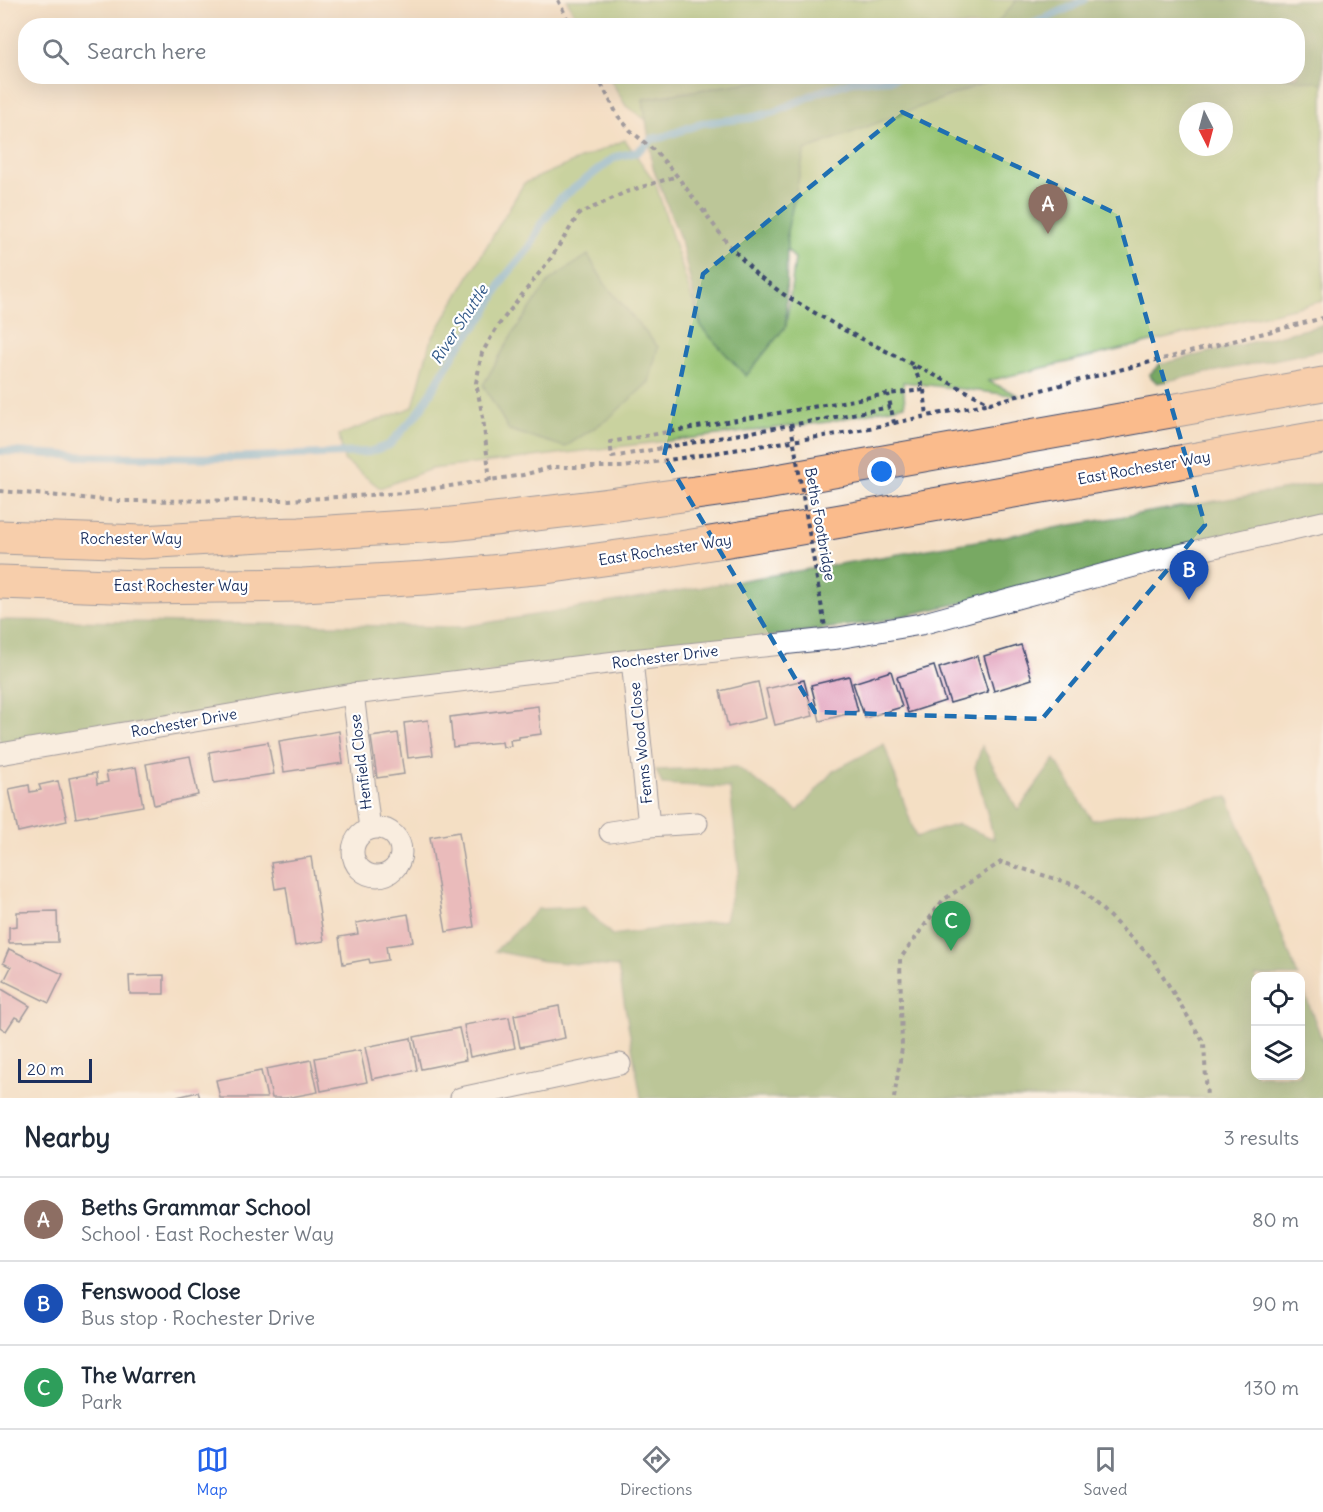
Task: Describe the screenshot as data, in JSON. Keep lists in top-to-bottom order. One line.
{"streets":{"highway":["East Rochester Way","Rochester Way"],"street":["Rochester Drive","Fenns Wood Close","Henfield Close"],"path":["Beths Footbridge"]},"crossings":[["Rochester Drive","Fenns Wood Close"],["Rochester Drive","Henfield Close"]],"water":["River Shuttle"],"scale_bar":"20 m","north":"bottom","page":{"search":"Search here","pins":["A","B","C"],"scale":"20 m","heading":["Nearby","3 results"],"list":[{"mark":"A","name":"Beths Grammar School","note":"School · East Rochester Way","value":"80 m"},{"mark":"B","name":"Fenswood Close","note":"Bus stop · Rochester Drive","value":"90 m"},{"mark":"C","name":"The Warren","note":"Park","value":"130 m"}],"nav":["Map","Directions","Saved"]}}
